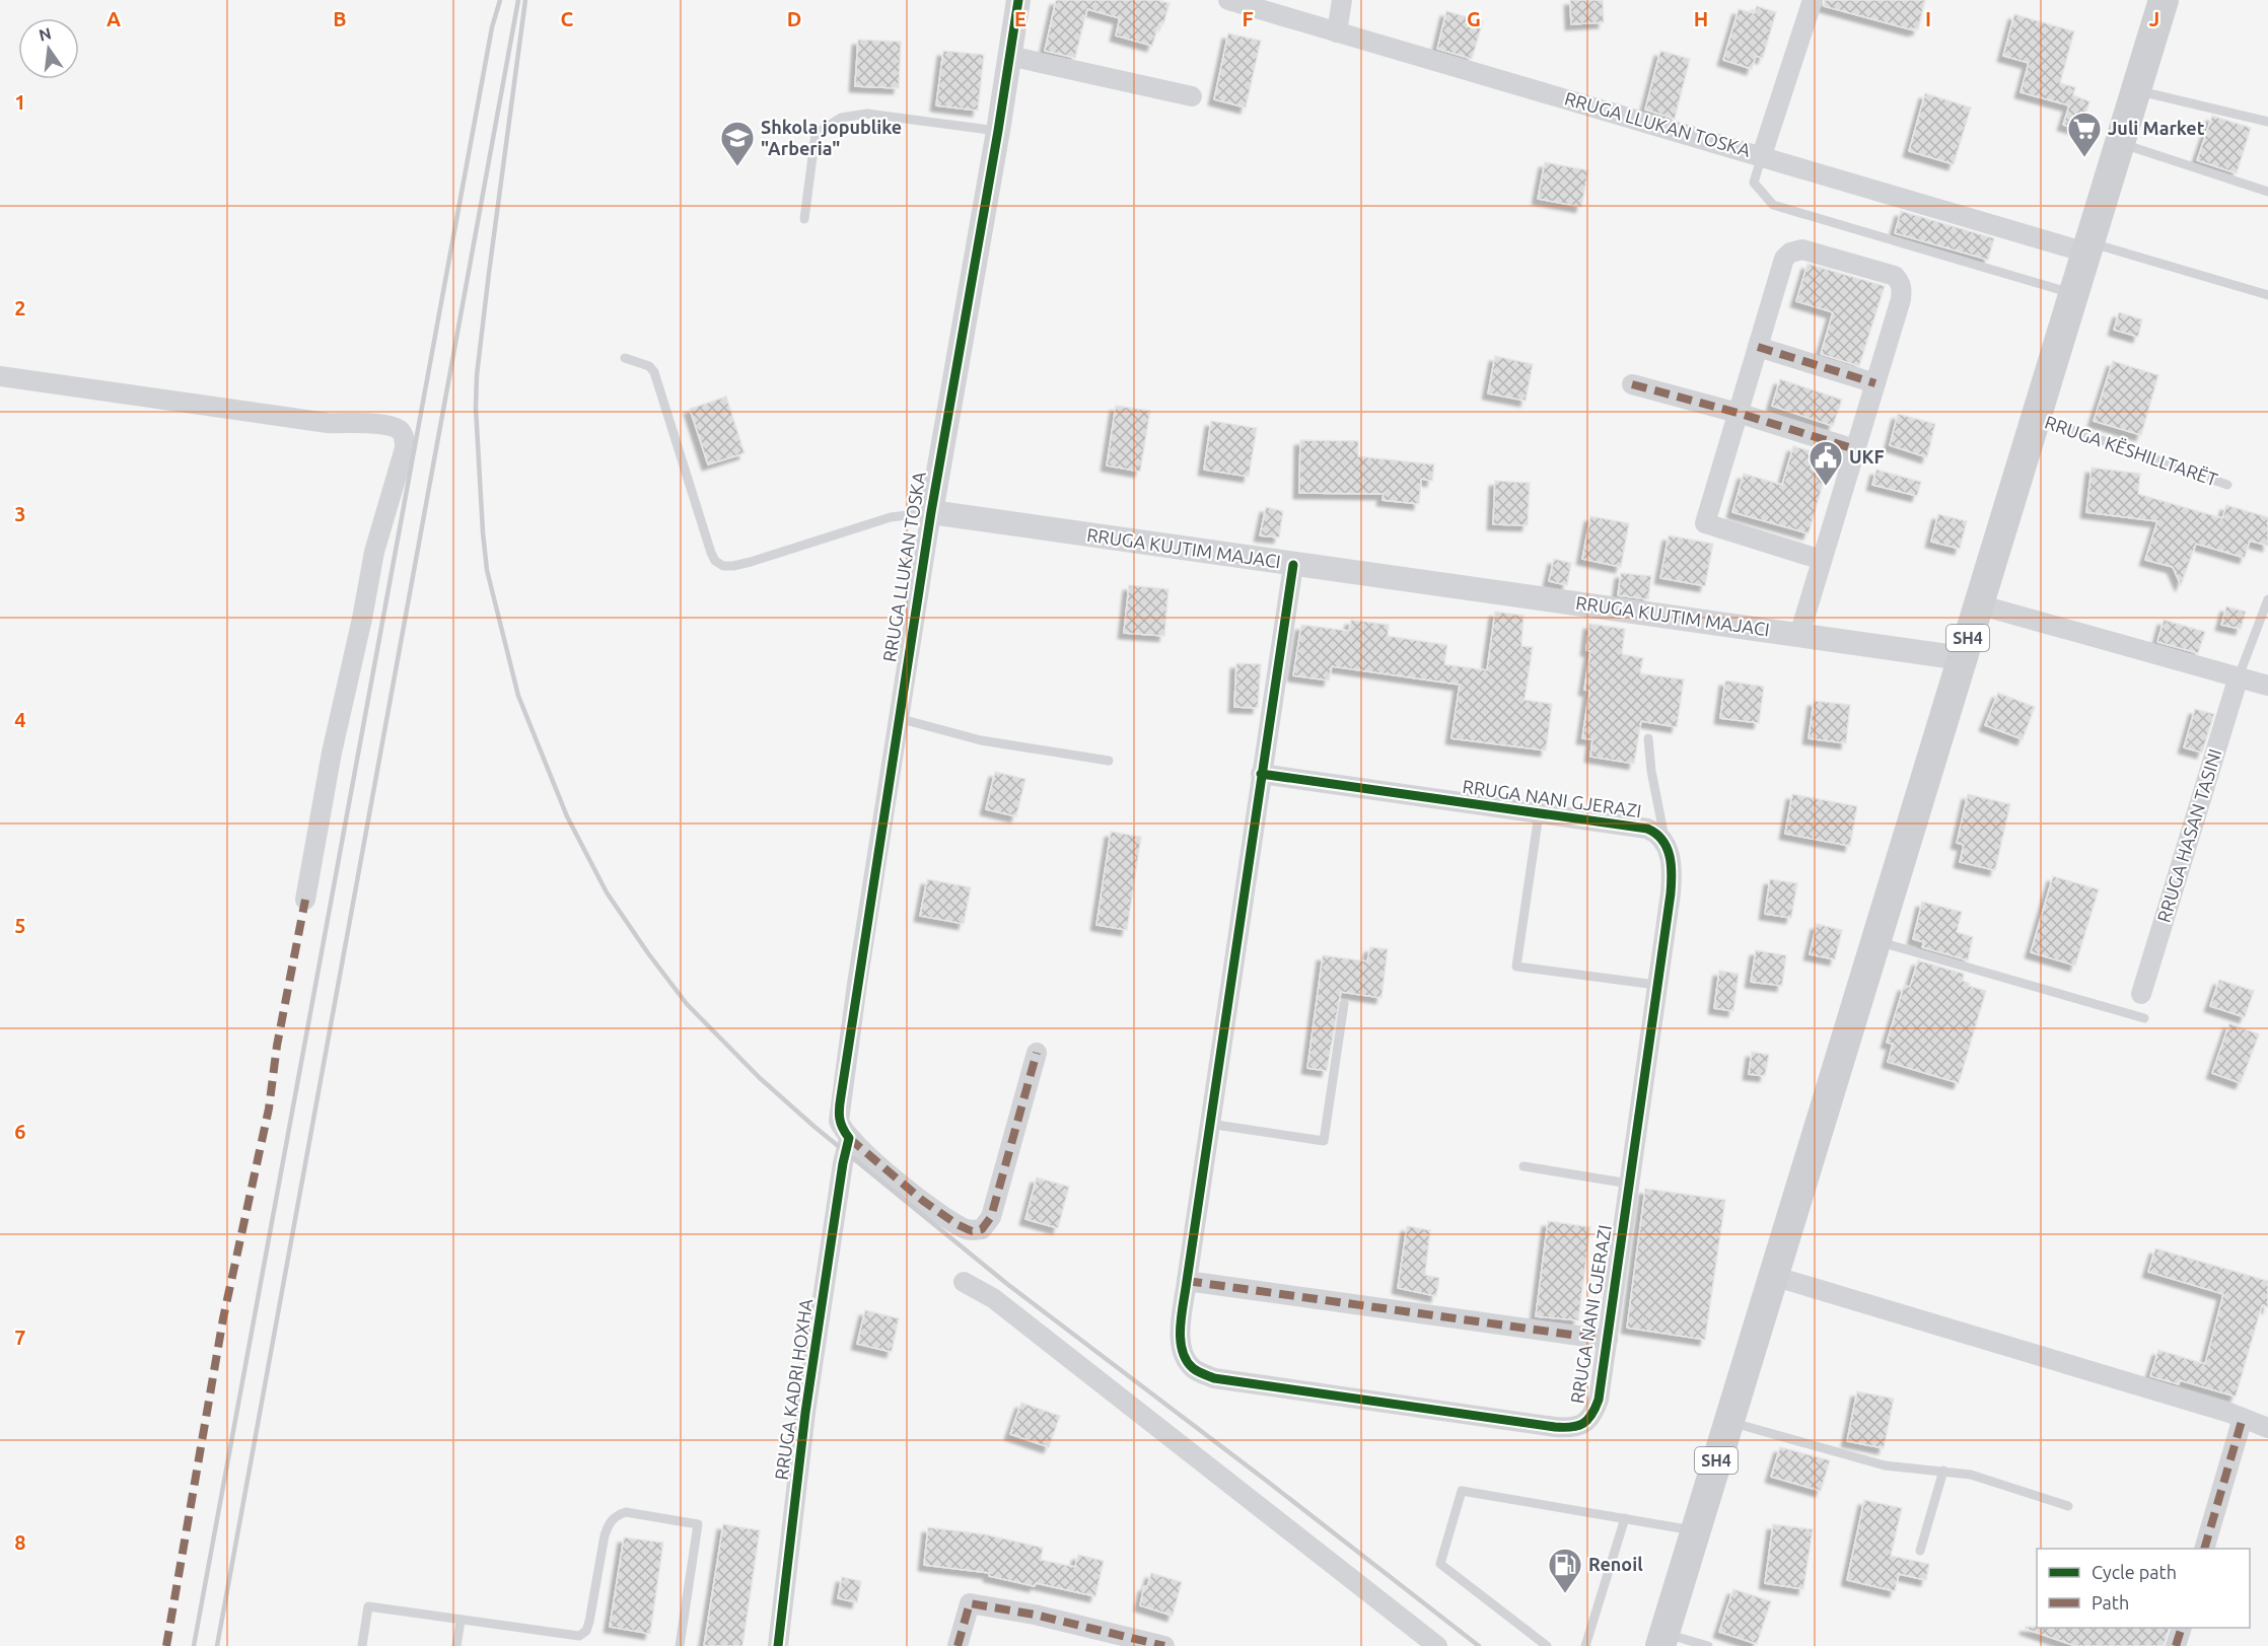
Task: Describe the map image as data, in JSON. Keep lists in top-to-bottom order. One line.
{"streets":{"main road":["SH4"],"street":["RRUGA LLUKAN TOSKA","RRUGA KUJTIM MAJACI","RRUGA NANI GJERAZI","RRUGA HASAN TASINI","RRUGA KADRI HOXHA"],"lane":["RRUGA KËSHILLTARËT"]},"crossings":[["RRUGA LLUKAN TOSKA","RRUGA KUJTIM MAJACI"],["RRUGA LLUKAN TOSKA","SH4"],["RRUGA LLUKAN TOSKA","RRUGA KADRI HOXHA"],["RRUGA KËSHILLTARËT","SH4"],["RRUGA KUJTIM MAJACI","SH4"],["RRUGA KUJTIM MAJACI","RRUGA NANI GJERAZI"]],"places":{"supermarket":["Juli Market"],"school or university":["Shkola jopublike \"Arberia\""],"public building":["UKF"],"fuel station":["Renoil"]},"legend":["Cycle path","Path"],"north":"top","grid":{"columns":["A","B","C","D","E","F","G","H","I","J"],"rows":["1","2","3","4","5","6","7","8"]}}
